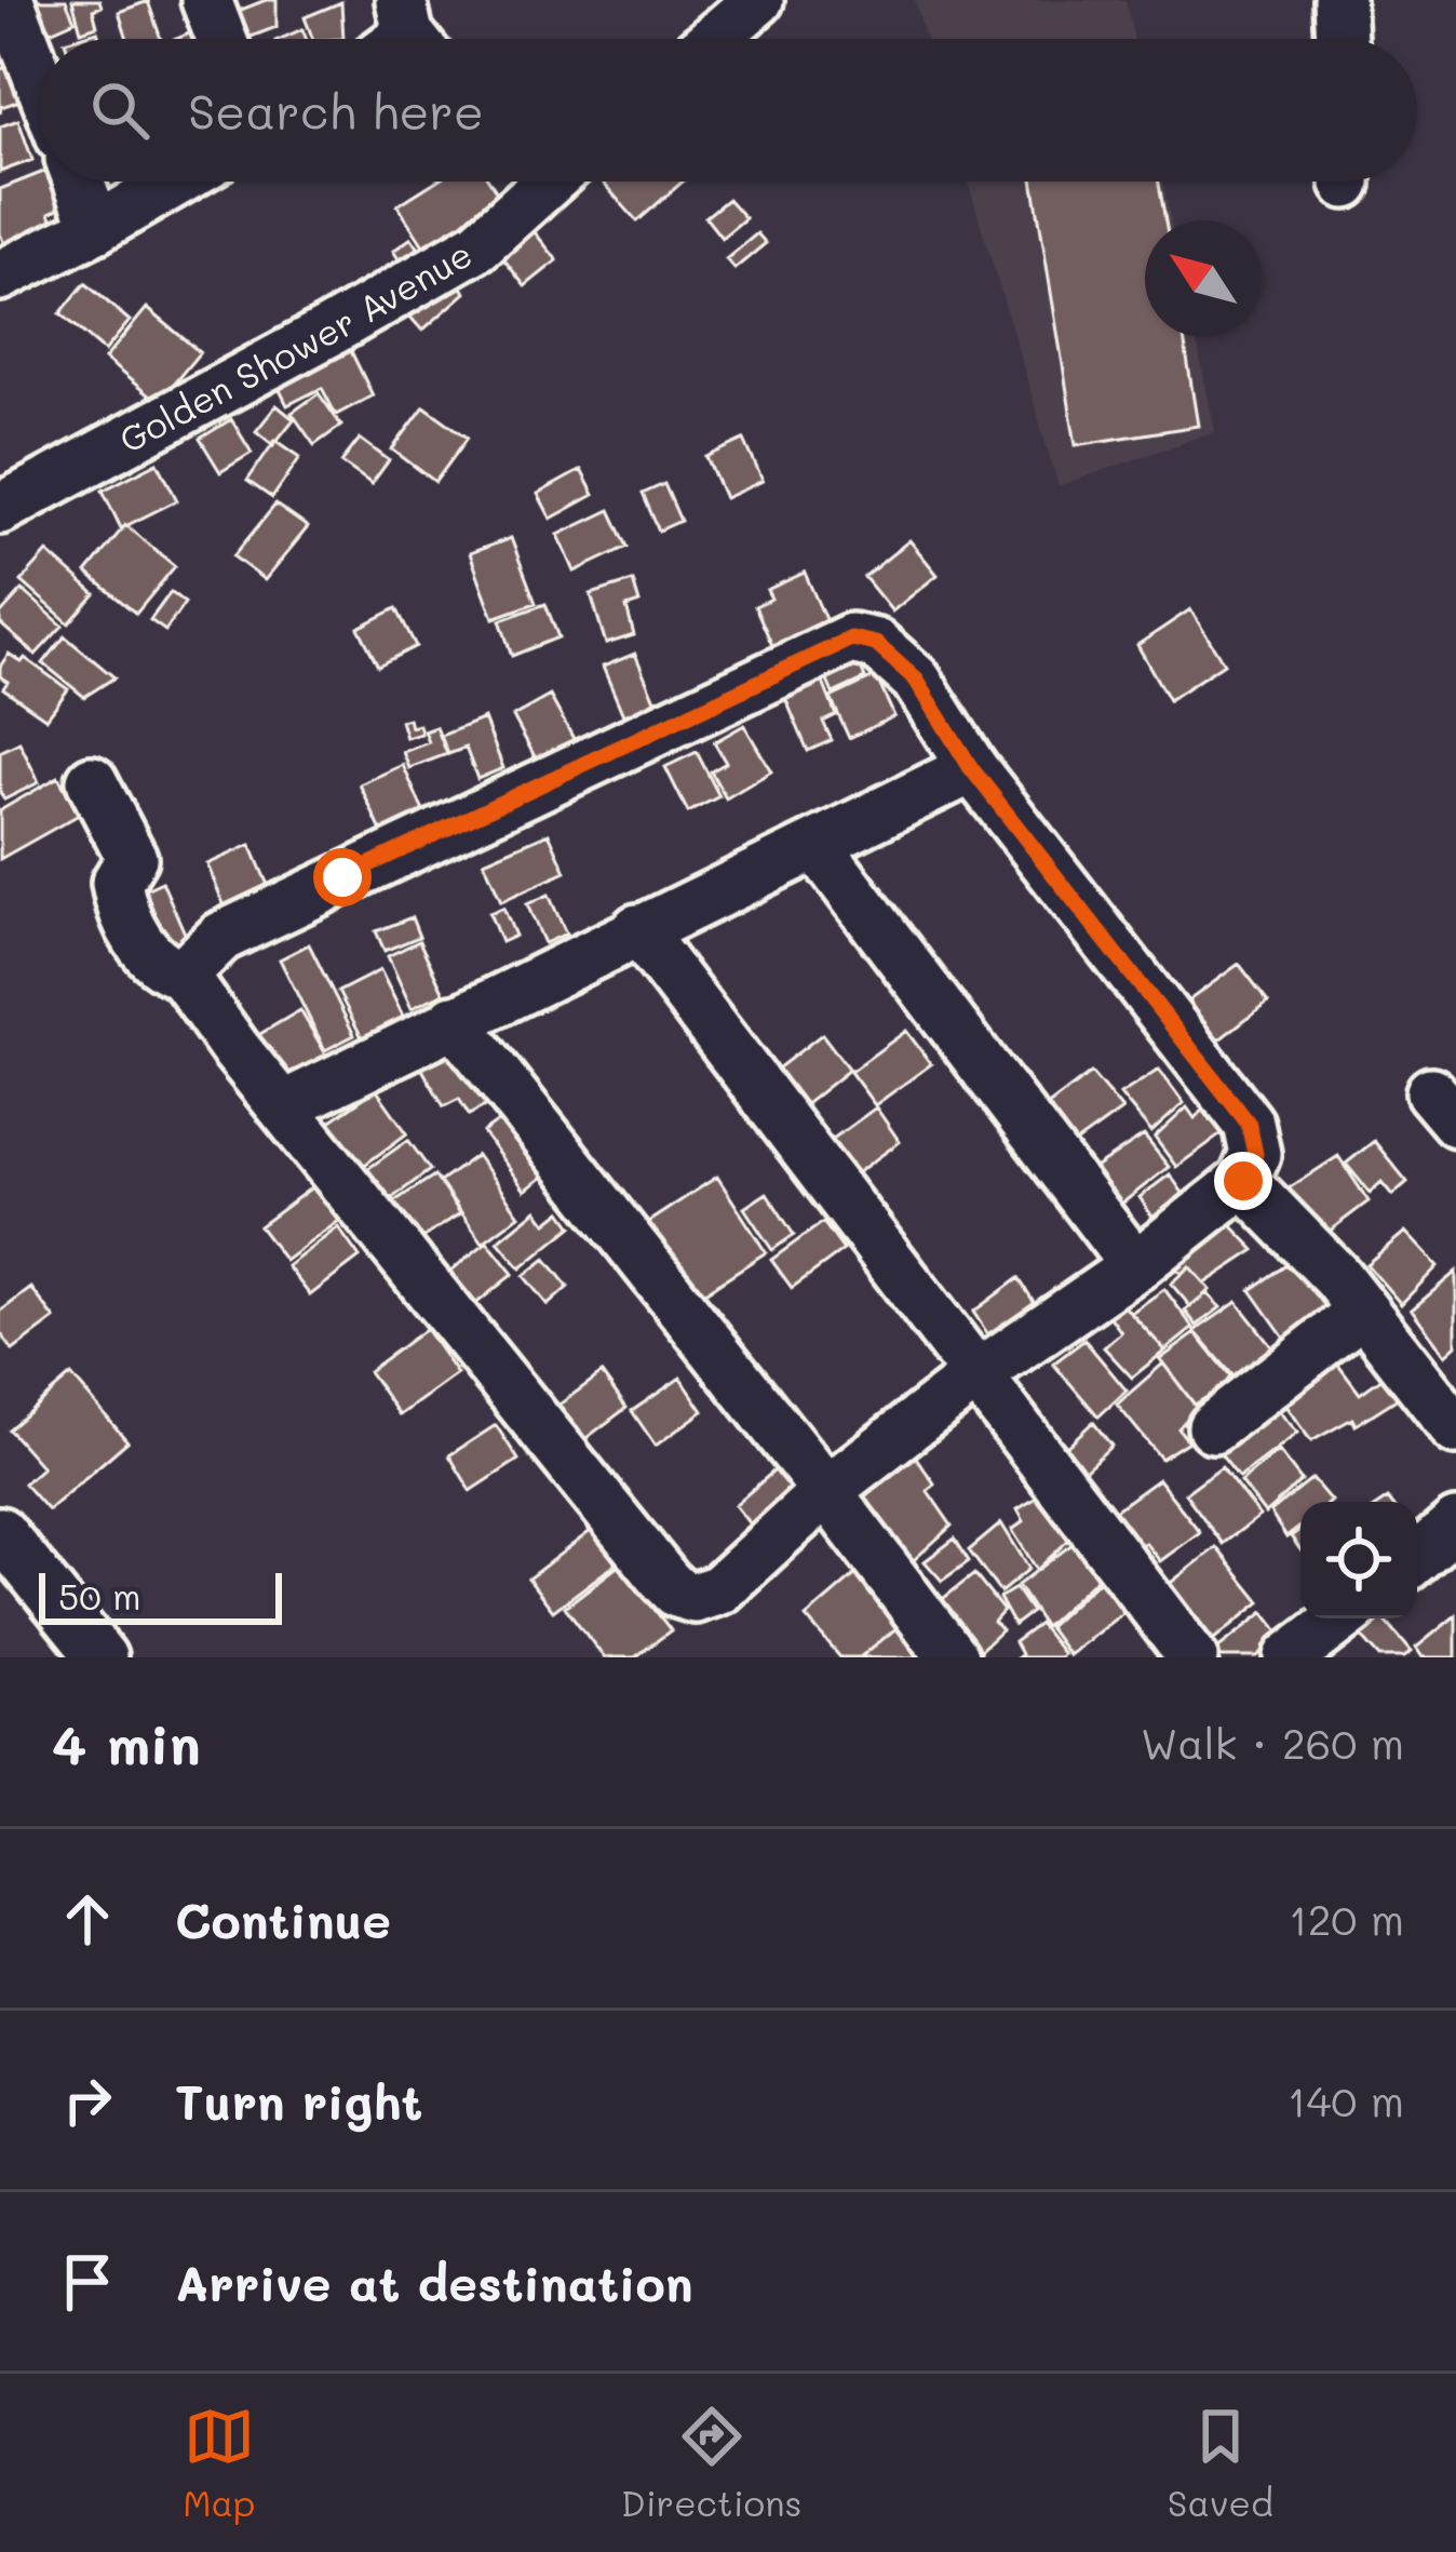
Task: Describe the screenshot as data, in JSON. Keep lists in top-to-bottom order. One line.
{"streets":{"street":["Golden Shower Avenue"]},"scale_bar":"50 m","north":"top left","page":{"search":"Search here","scale":"50 m","heading":["4 min","Walk · 260 m"],"list":[["Continue","120 m"],["Turn right","140 m"],"Arrive at destination"],"nav":["Map","Directions","Saved"]}}
